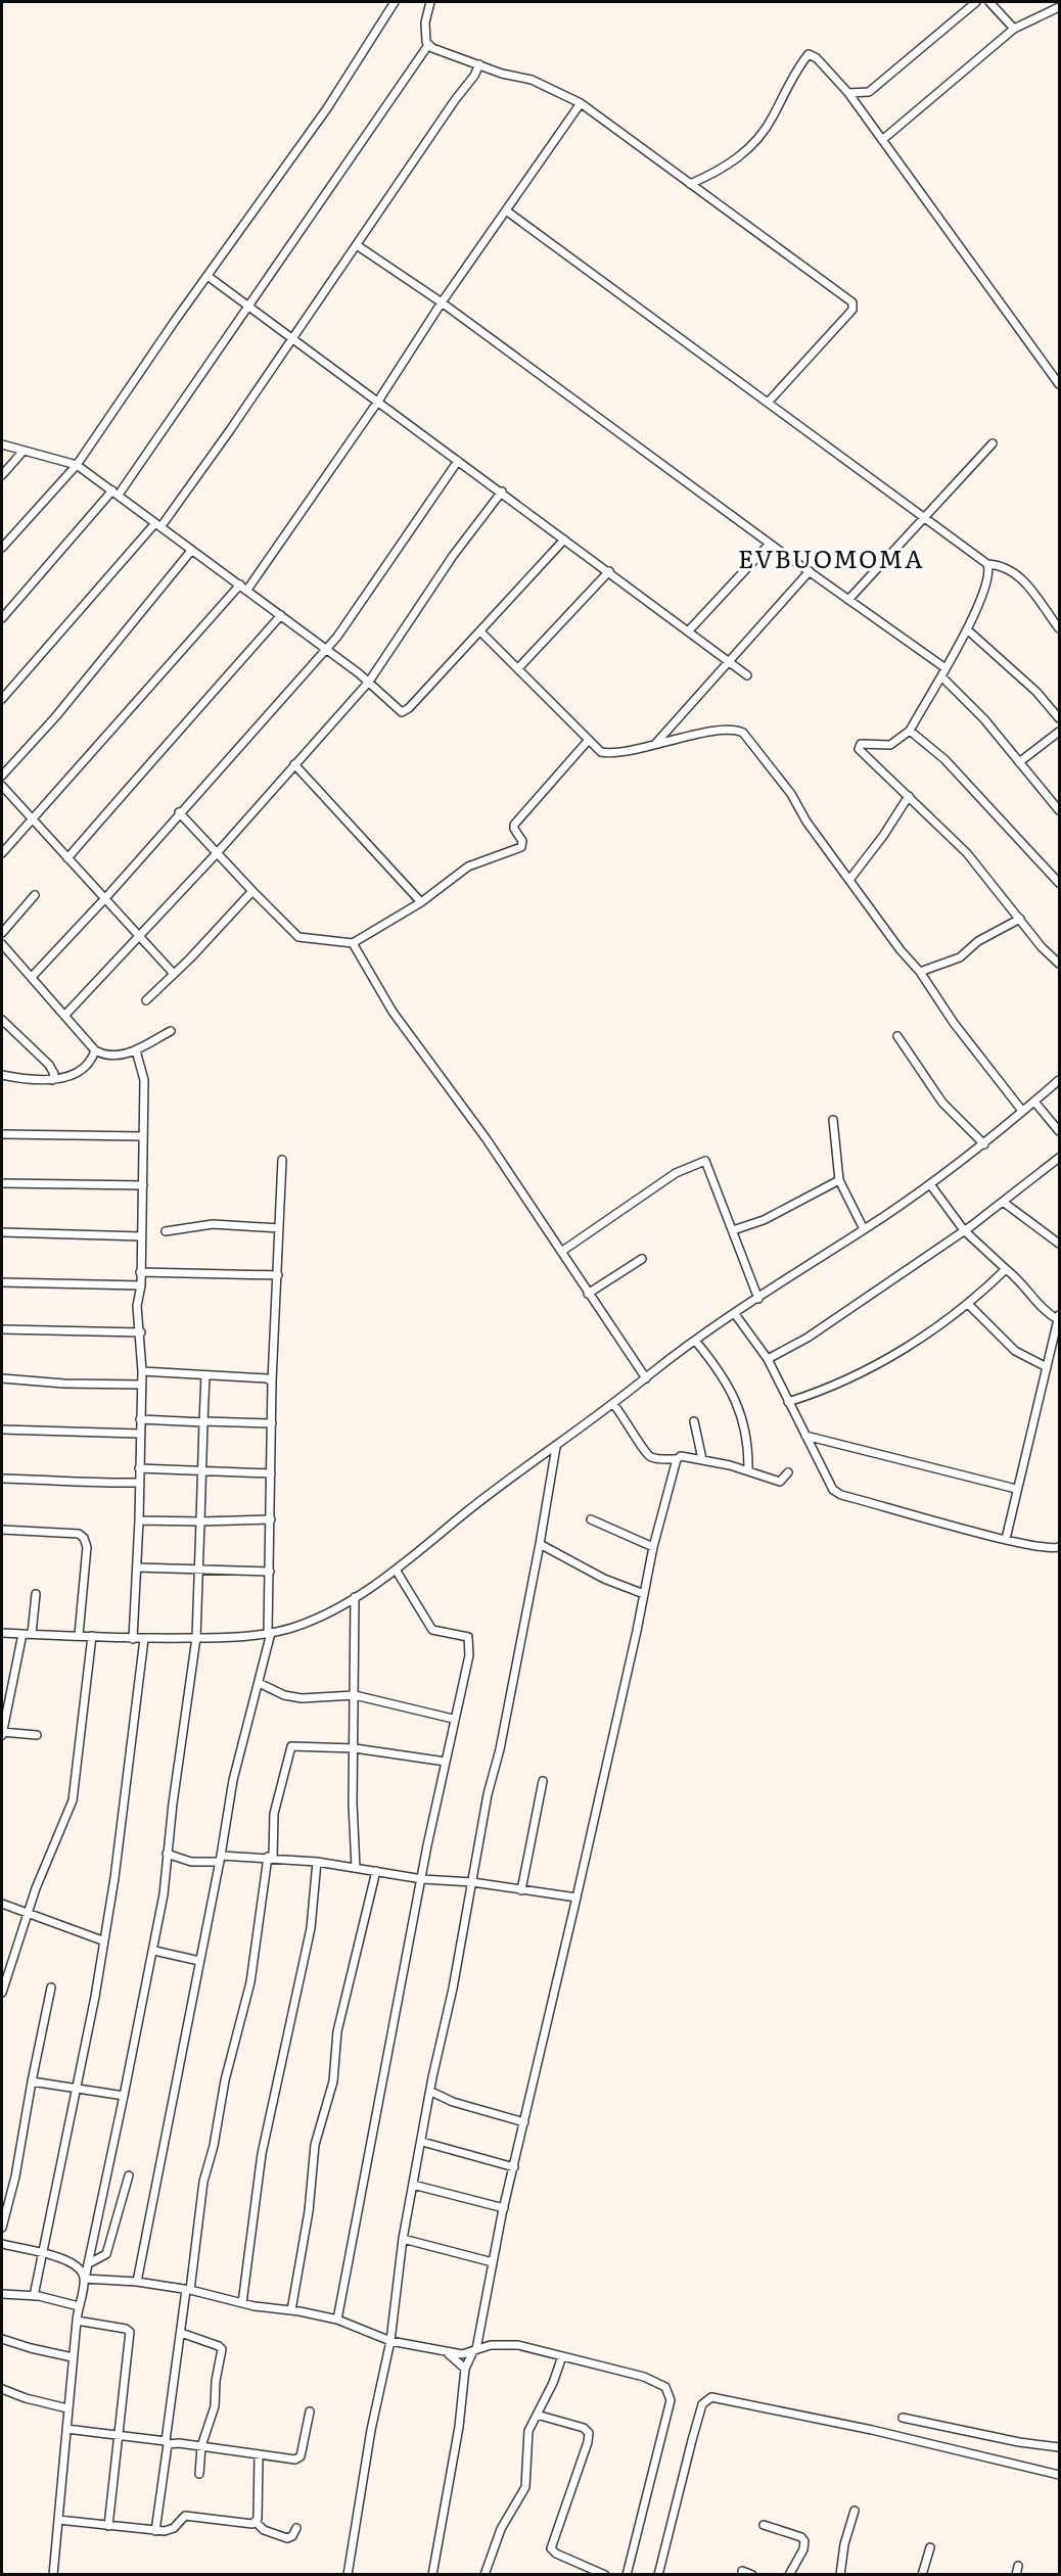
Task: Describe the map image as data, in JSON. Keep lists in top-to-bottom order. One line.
{"districts":["EVBUOMOMA"]}
